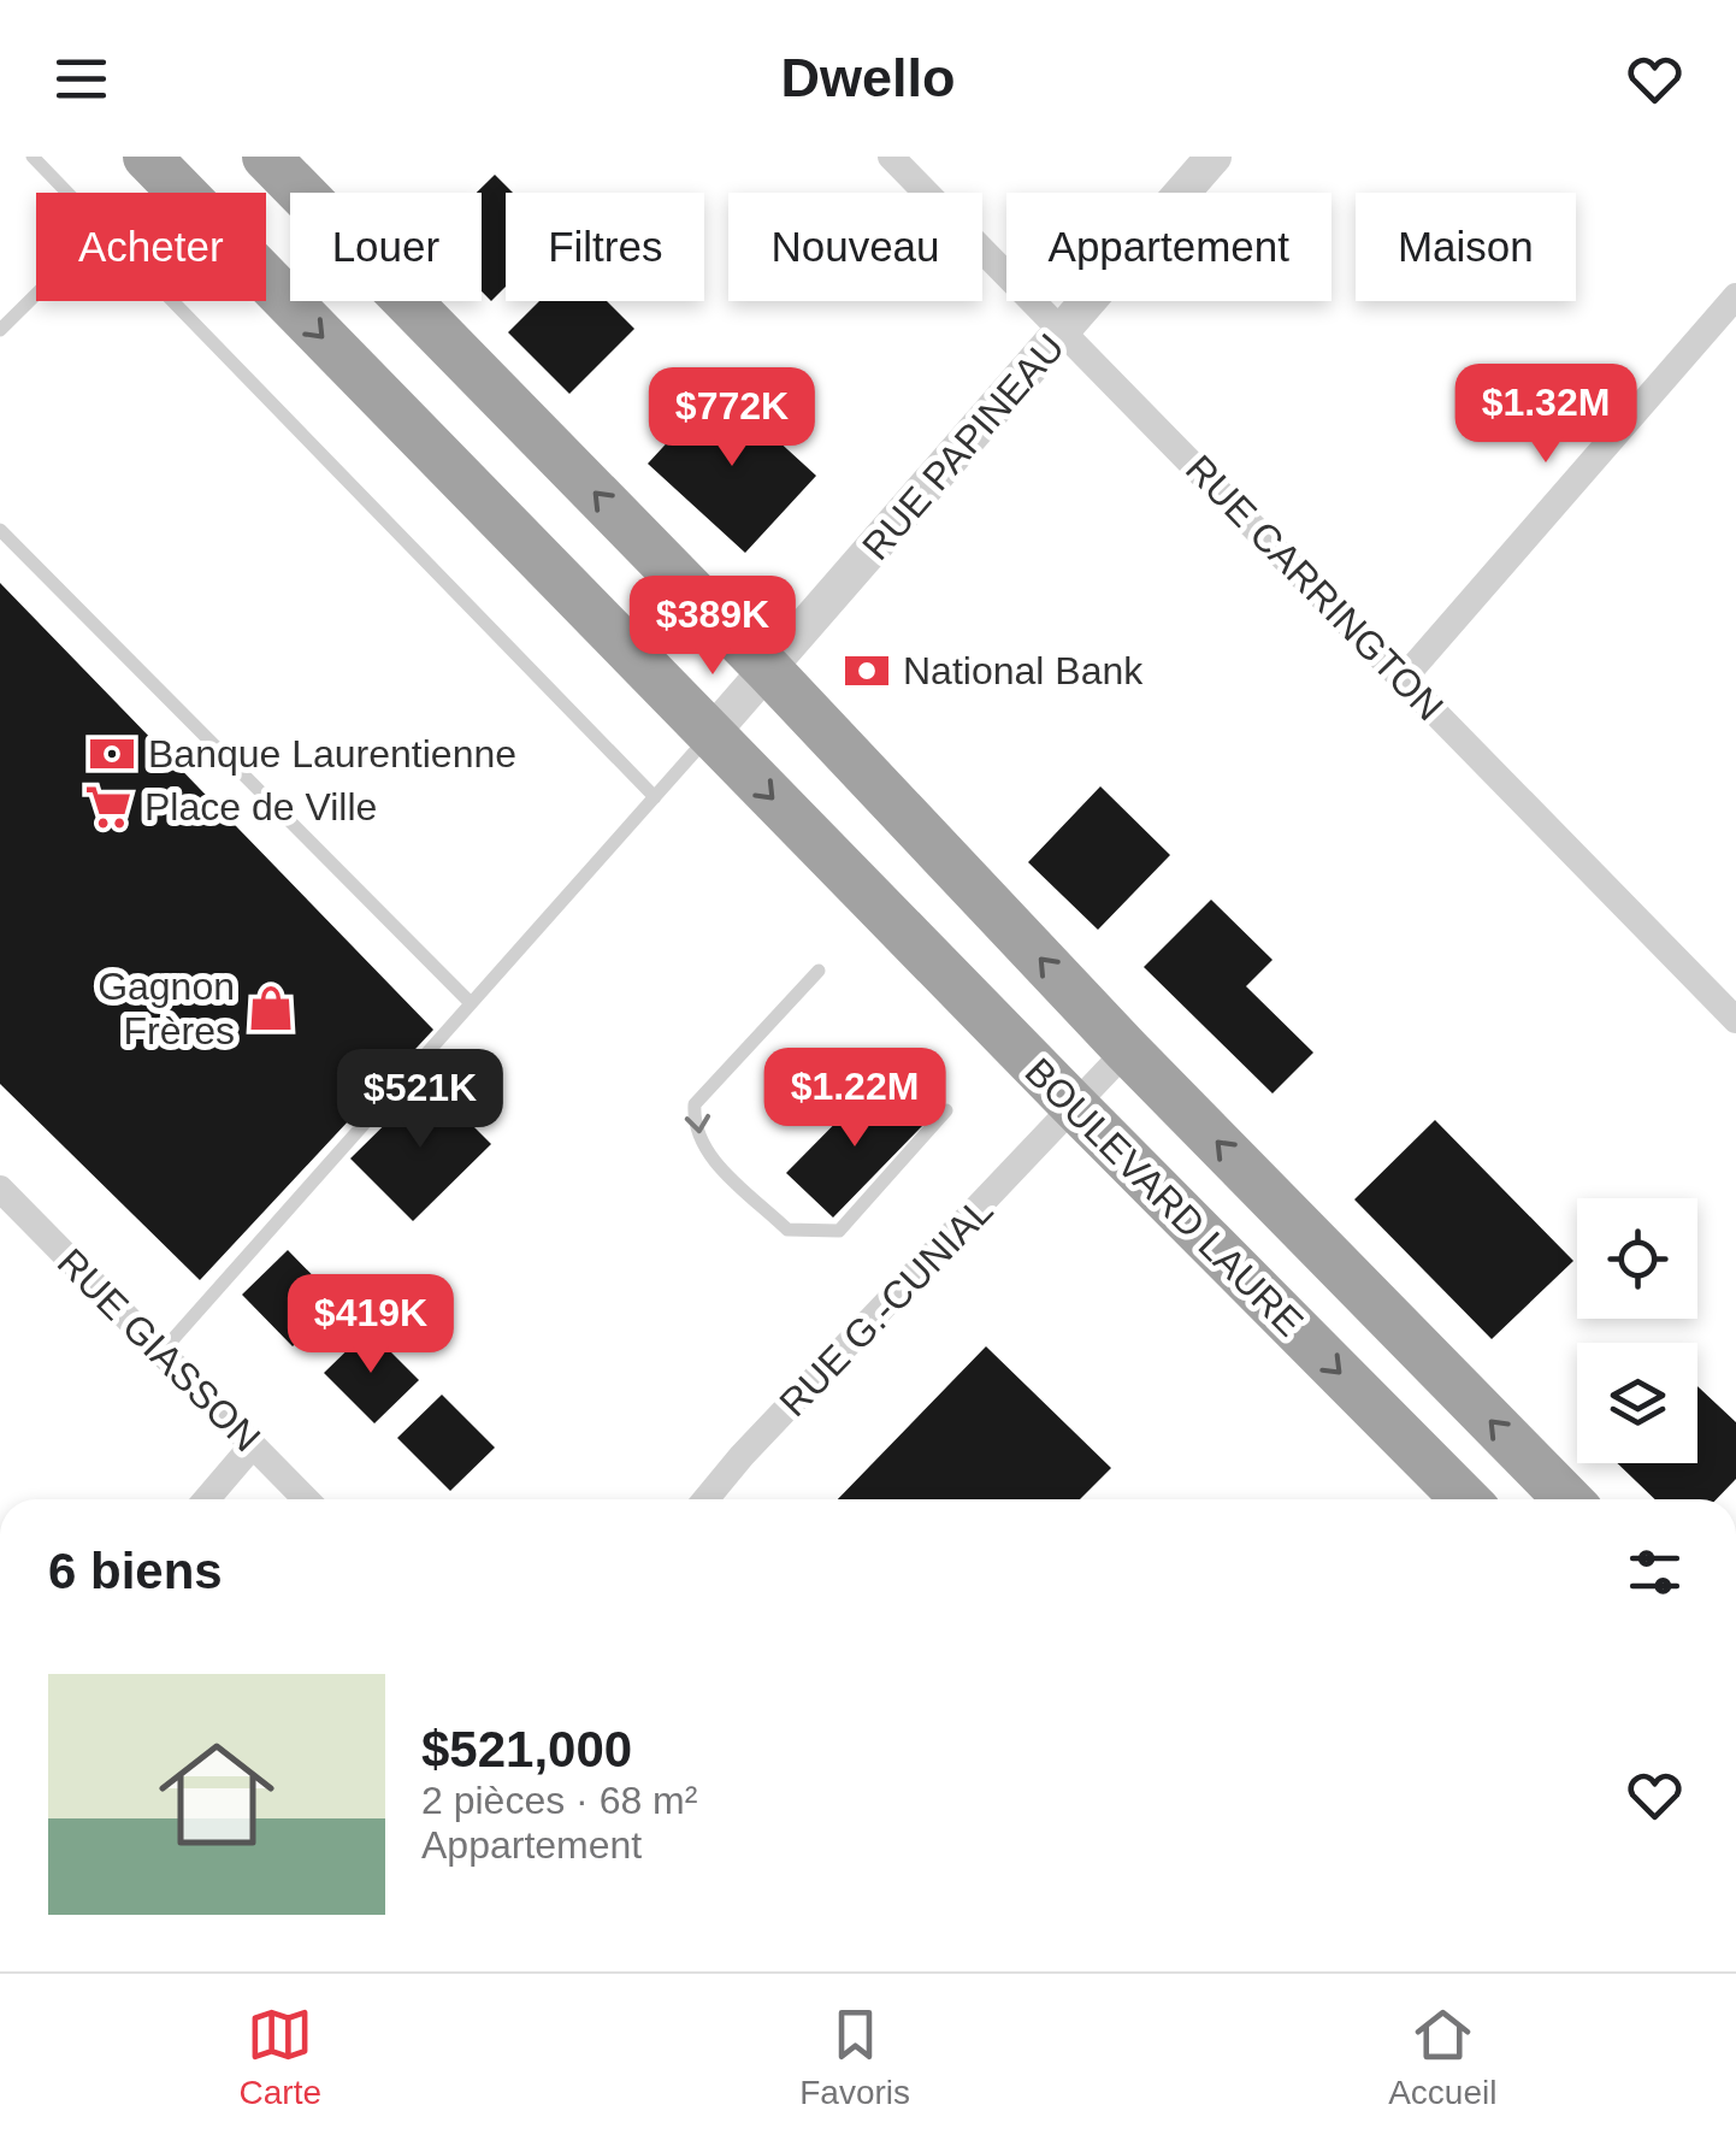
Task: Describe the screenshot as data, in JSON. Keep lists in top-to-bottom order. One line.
{"streets":{"highway":["BOULEVARD LAURE"],"street":["RUE PAPINEAU","RUE CARRINGTON","RUE G.-CUNIAL","RUE GIASSON"]},"crossings":[["RUE PAPINEAU","RUE CARRINGTON"],["RUE PAPINEAU","BOULEVARD LAURE"],["BOULEVARD LAURE","RUE G.-CUNIAL"]],"places":{"bank":["National Bank","Banque Laurentienne"],"supermarket":["Place de Ville"],"shop":["Gagnon Frères"]},"page":{"header":"Dwello","chip":["Acheter","Louer","Filtres","Nouveau","Appartement","Maison"],"price":["$1.32M","$772K","$389K","$1.22M","$521K","$419K"],"heading":"6 biens","list":[{"name":"$521,000","note":"2 pièces · 68 m² · Appartement"}],"tabs":["Carte","Favoris","Accueil"]}}
